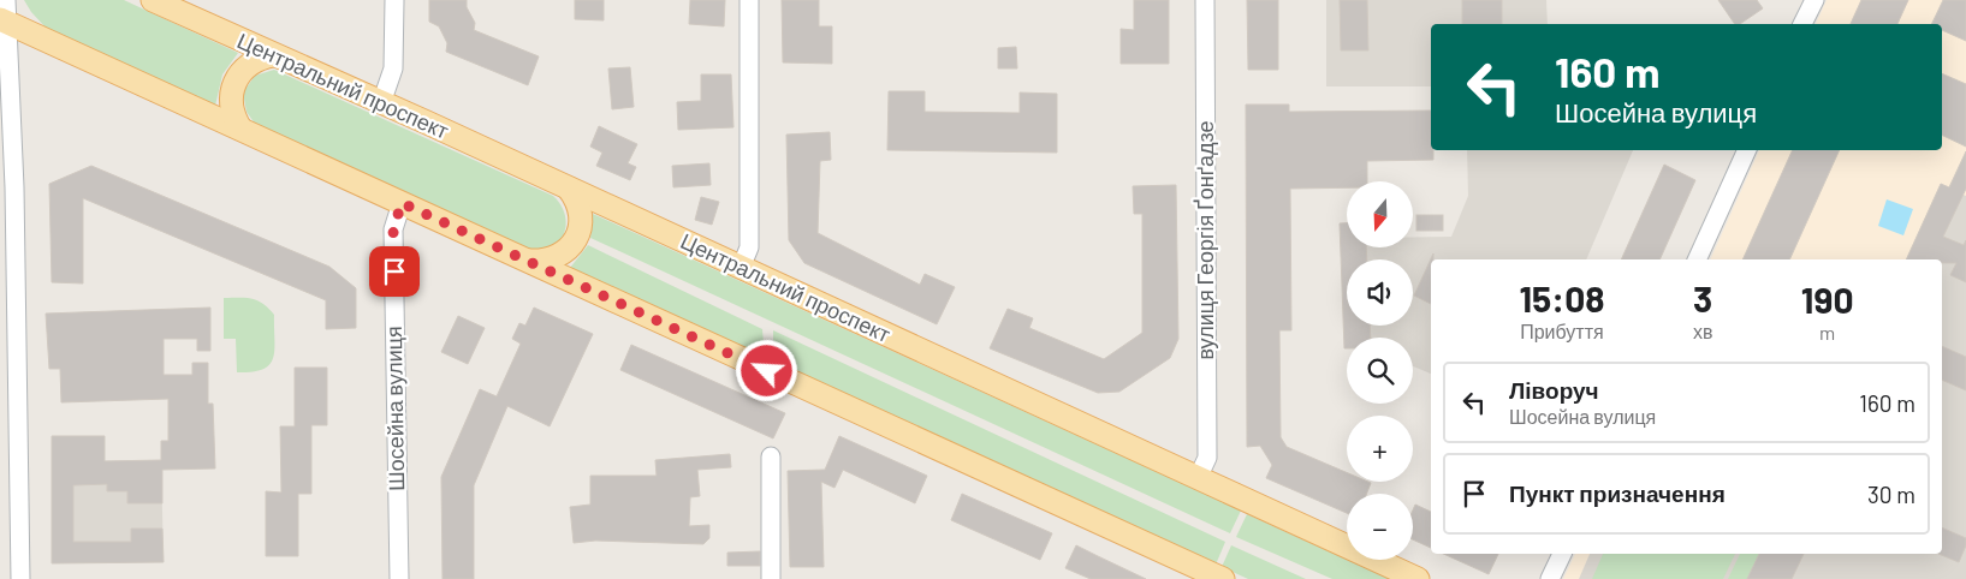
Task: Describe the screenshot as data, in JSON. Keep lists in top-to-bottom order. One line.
{"streets":{"main road":["Центральний проспект"],"street":["вулиця Георгія Ґонґадзе","Шосейна вулиця"]},"crossings":[["Центральний проспект","вулиця Георгія Ґонґадзе"]],"north":"bottom","page":{"turn":["160 m","Шосейна вулиця"],"map_buttons":["+","−"],"eta":["15:08","Прибуття","3","хв","190","m"],"list":[{"name":"Ліворуч","note":"Шосейна вулиця","value":"160 m"},{"name":"Пункт призначення","value":"30 m"}]}}
